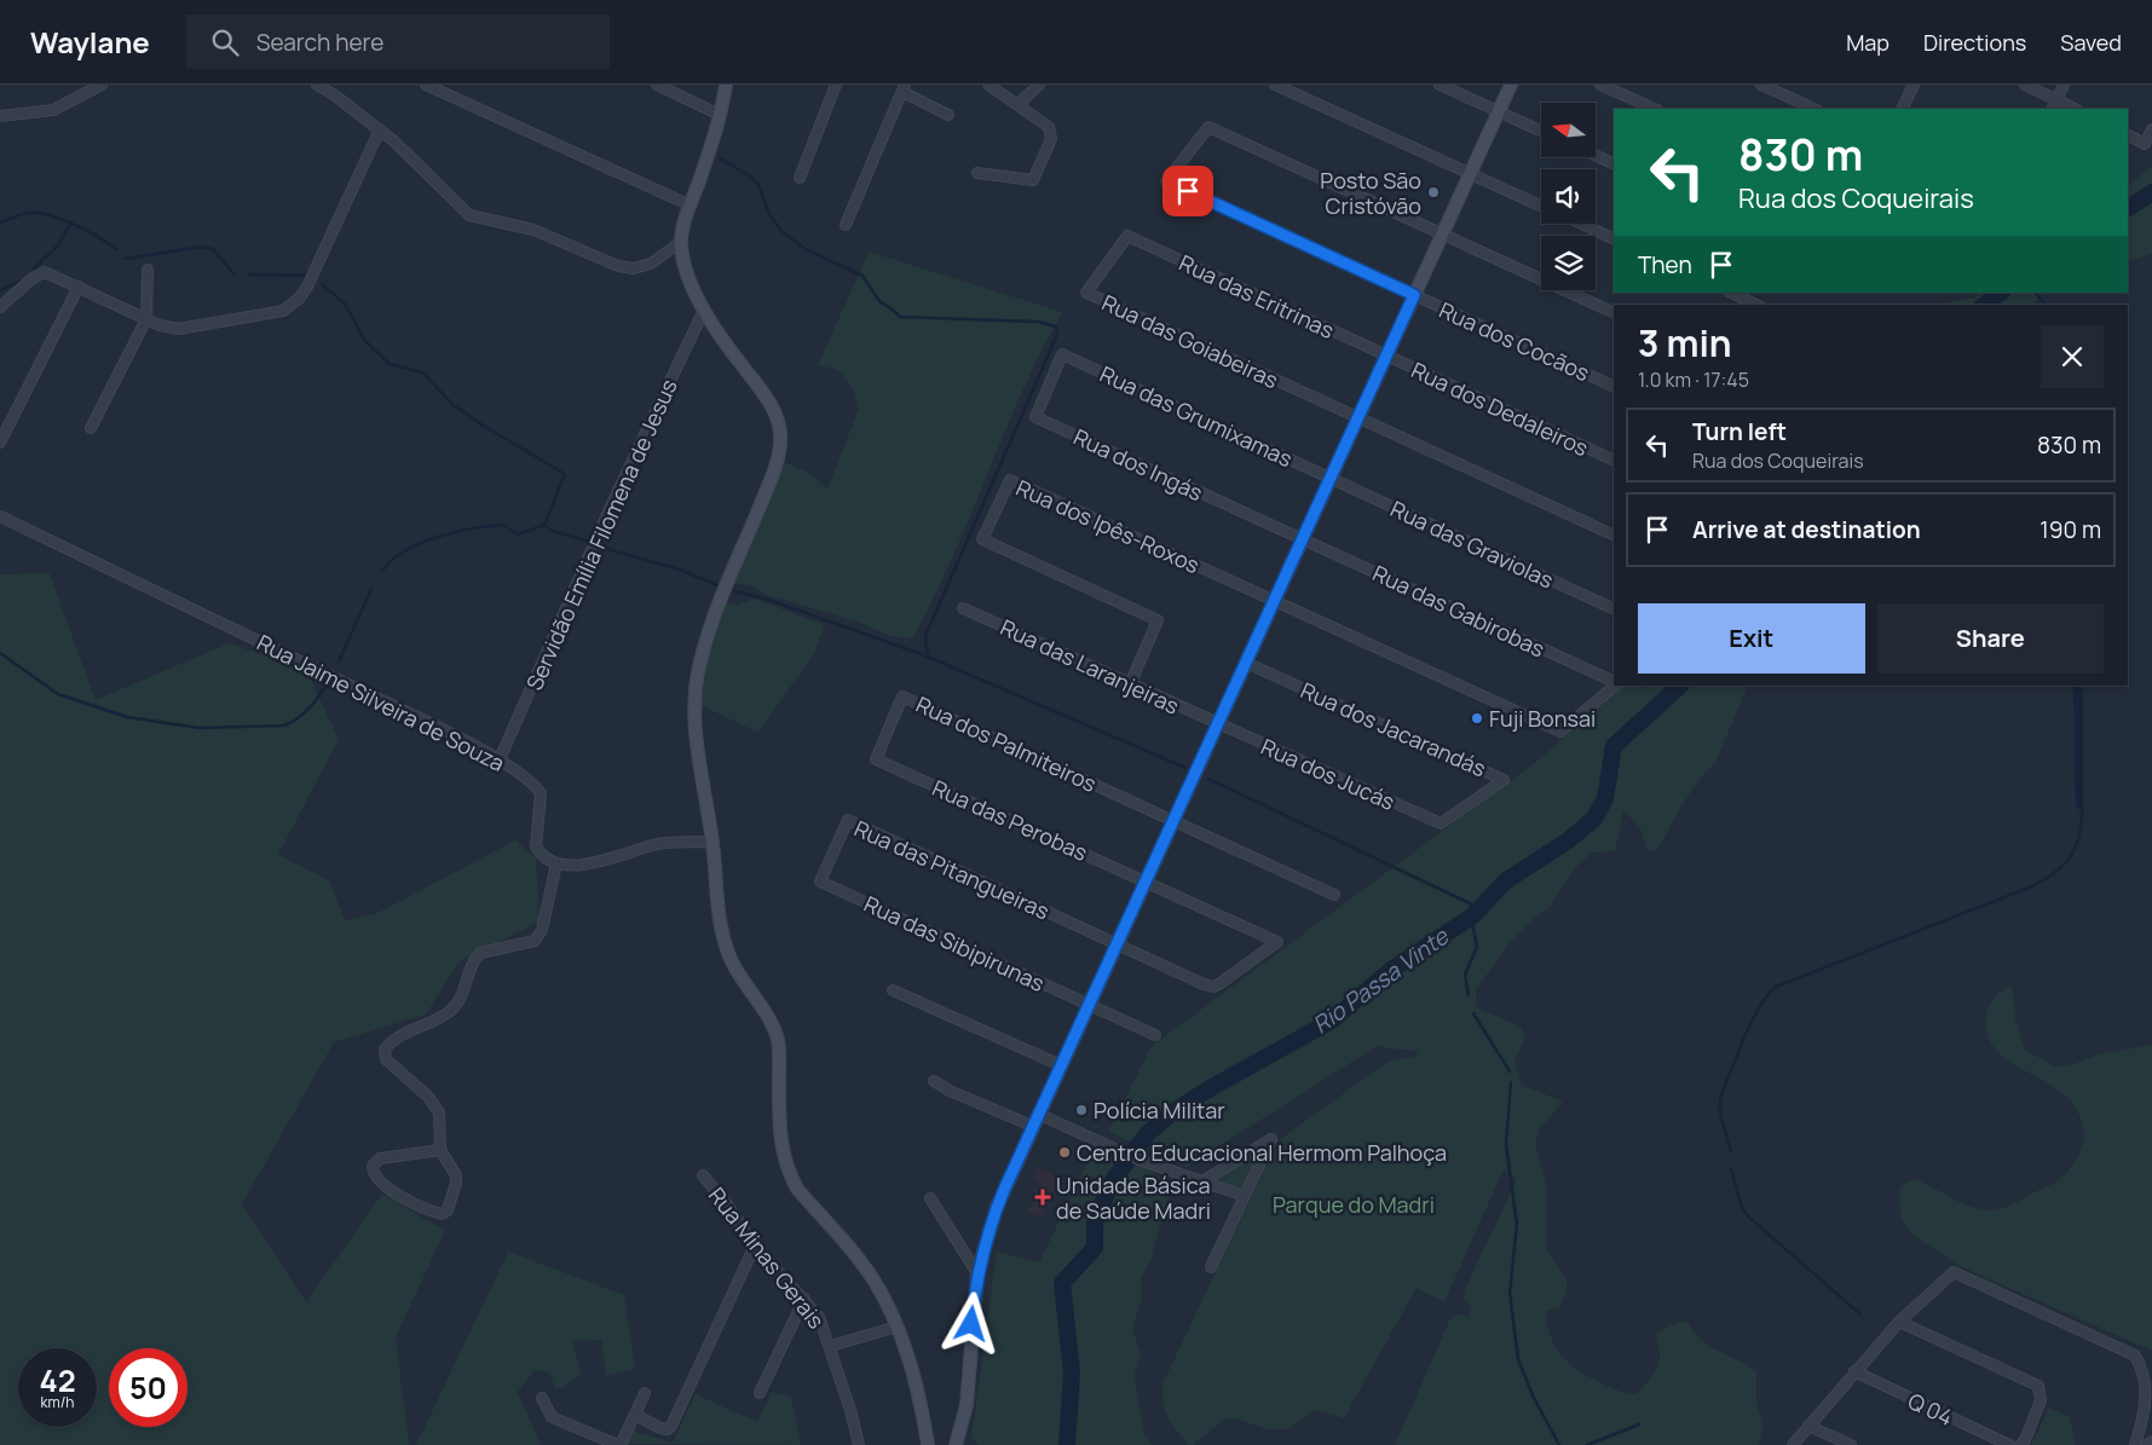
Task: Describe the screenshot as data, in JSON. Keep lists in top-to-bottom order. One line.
{"streets":{"street":["Rua das Eritrinas","Rua das Goiabeiras","Rua dos Cocãos","Rua dos Dedaleiros","Rua das Grumixamas","Rua dos Ingás","Rua dos Ipês-Roxos","Servidão Emília Filomena de Jesus","Rua das Graviolas","Rua das Gabirobas","Rua das Laranjeiras","Rua Jaime Silveira de Souza","Rua dos Jacarandás","Rua dos Palmiteiros","Rua dos Jucás","Rua das Perobas","Rua das Pitangueiras","Rua das Sibipirunas","Rua Minas Gerais","Q 04"]},"crossings":[["Rua das Eritrinas","Rua das Goiabeiras"],["Rua das Eritrinas","Rua dos Dedaleiros"],["Rua das Grumixamas","Rua dos Ingás"],["Rua das Grumixamas","Rua das Graviolas"],["Rua dos Ingás","Rua das Gabirobas"],["Rua dos Ipês-Roxos","Rua das Gabirobas"],["Rua dos Ipês-Roxos","Rua das Laranjeiras"],["Servidão Emília Filomena de Jesus","Rua Jaime Silveira de Souza"],["Rua das Laranjeiras","Rua dos Jucás"],["Rua dos Jacarandás","Rua dos Jucás"],["Rua dos Palmiteiros","Rua das Perobas"],["Rua das Perobas","Rua das Pitangueiras"],["Rua das Pitangueiras","Rua das Sibipirunas"]],"water":["Rio Passa Vinte"],"parks":["Parque do Madri"],"places":{"other":["Posto São Cristóvão","Fuji Bonsai","Polícia Militar","Centro Educacional Hermom Palhoça"],"health":["Unidade Básica de Saúde Madri"]},"north":"left","page":{"header":"Waylane","search":"Search here","nav":["Map","Directions","Saved"],"turn":["830 m","Rua dos Coqueirais"],"then":"Then","heading":["3 min","1.0 km · 17:45"],"list":[{"name":"Turn left","note":"Rua dos Coqueirais","value":"830 m"},{"name":"Arrive at destination","value":"190 m"}],"buttons":["Exit","Share"],"speed":"42 km/h","limit":"50"}}
